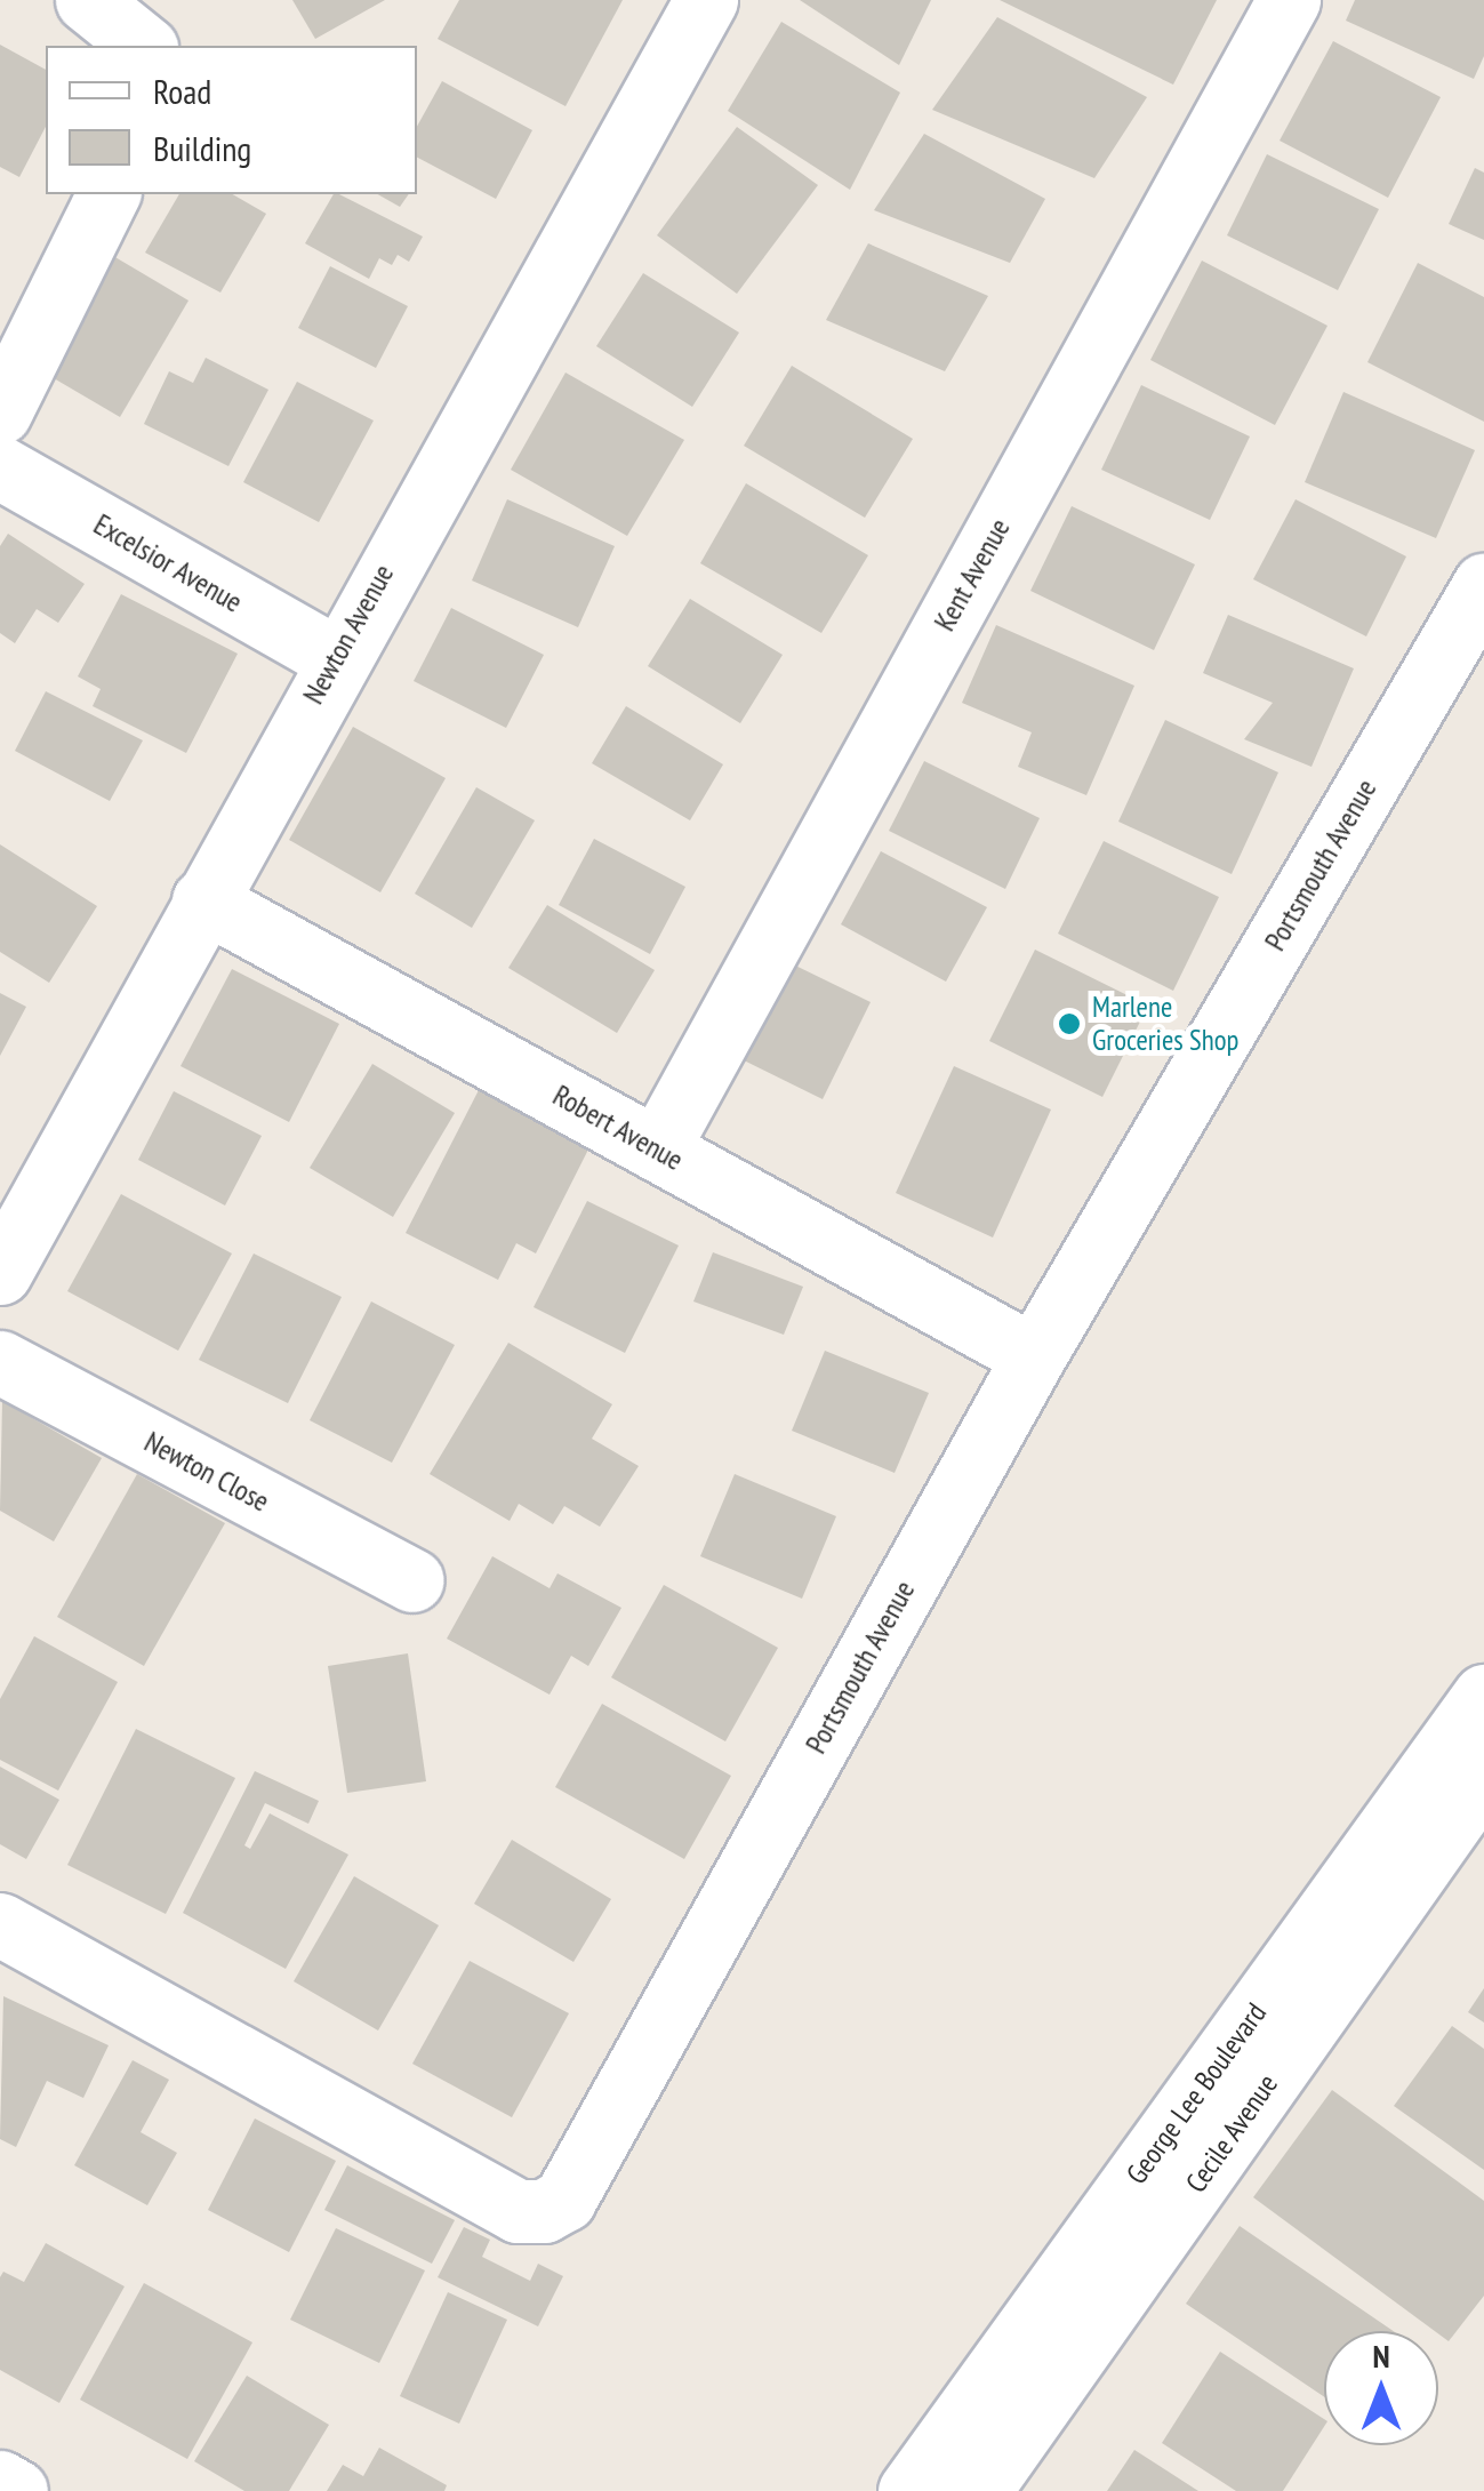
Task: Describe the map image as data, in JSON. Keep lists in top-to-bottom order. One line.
{"streets":{"street":["Excelsior Avenue","Kent Avenue","Newton Avenue","Portsmouth Avenue","Robert Avenue","Newton Close","George Lee Boulevard","Cecile Avenue"]},"crossings":[["Excelsior Avenue","Newton Avenue"],["Kent Avenue","Robert Avenue"],["Newton Avenue","Robert Avenue"],["Portsmouth Avenue","Robert Avenue"]],"places":["Marlene Groceries Shop"],"legend":["Road","Building"],"north":"top"}
